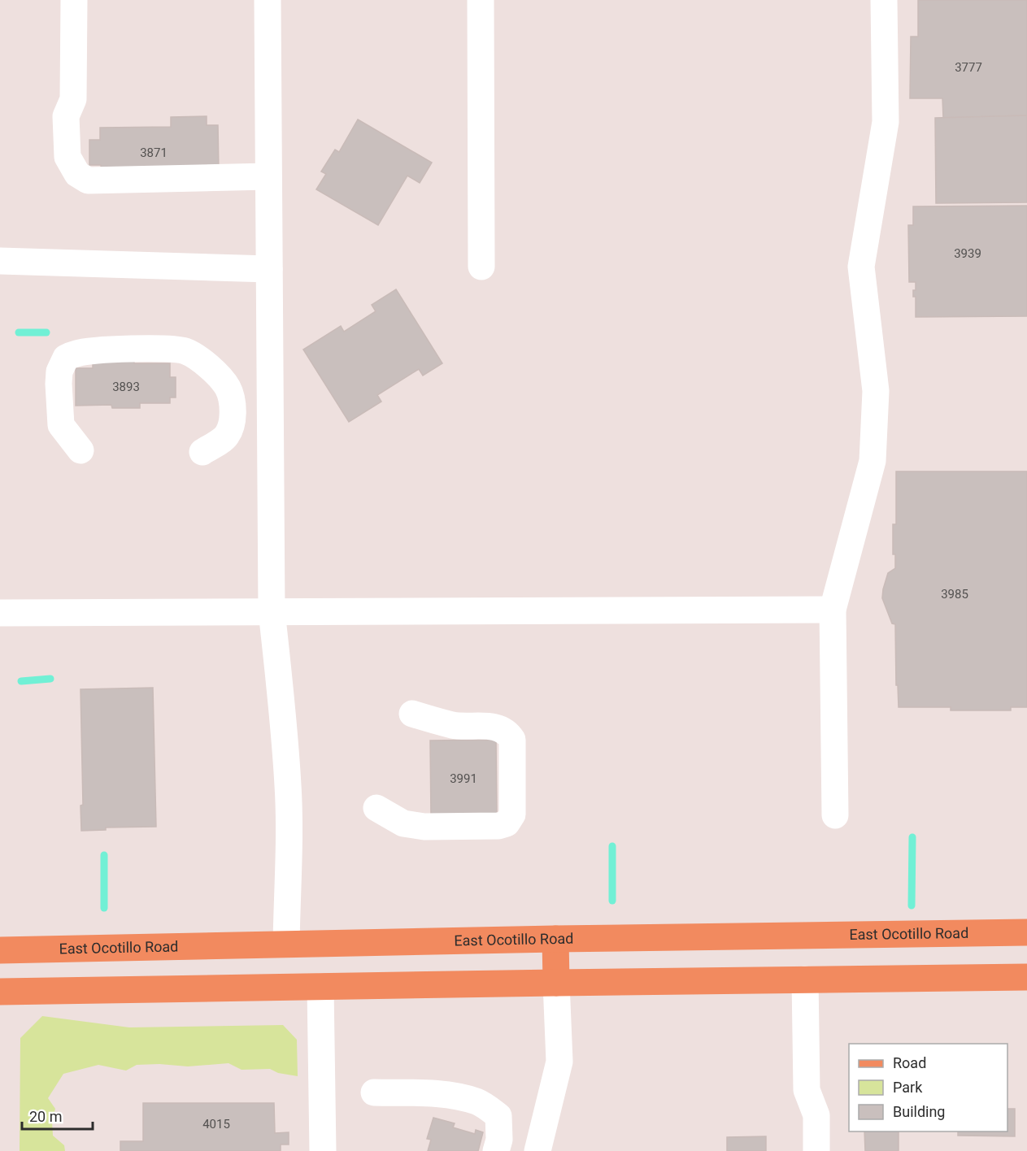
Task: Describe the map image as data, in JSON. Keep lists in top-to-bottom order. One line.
{"streets":{"main road":["East Ocotillo Road"]},"house_numbers":["3777","3871","3939","3893","3985","3991","4015"],"legend":["Road","Park","Building"],"scale_bar":"20 m"}
